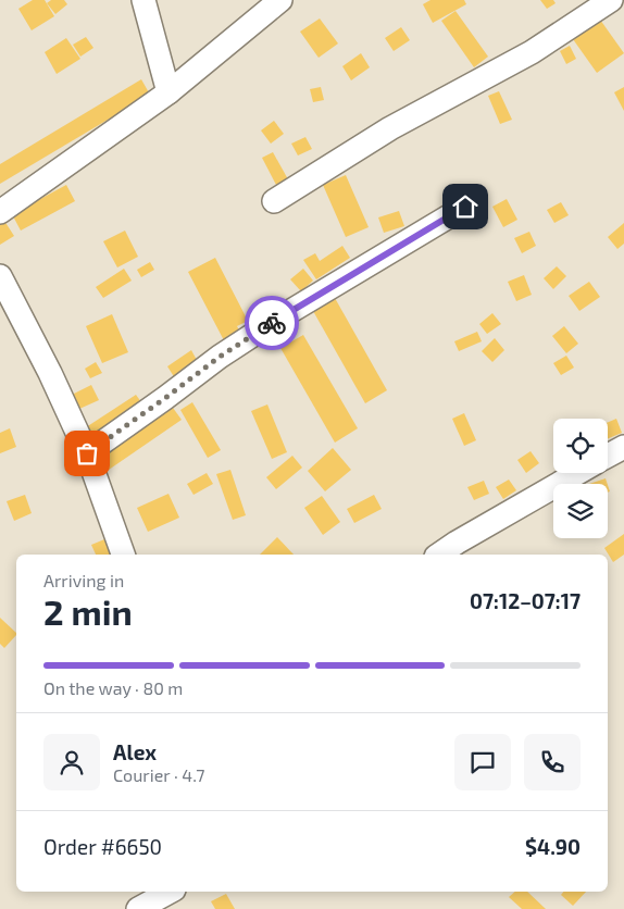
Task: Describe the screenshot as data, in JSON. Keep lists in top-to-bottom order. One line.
{"page":{"heading":["2 min","Arriving in","07:12–07:17"],"panel":["Alex","Courier · 4.7","Order #6650","$4.90"],"bar":"On the way · 80 m"}}
